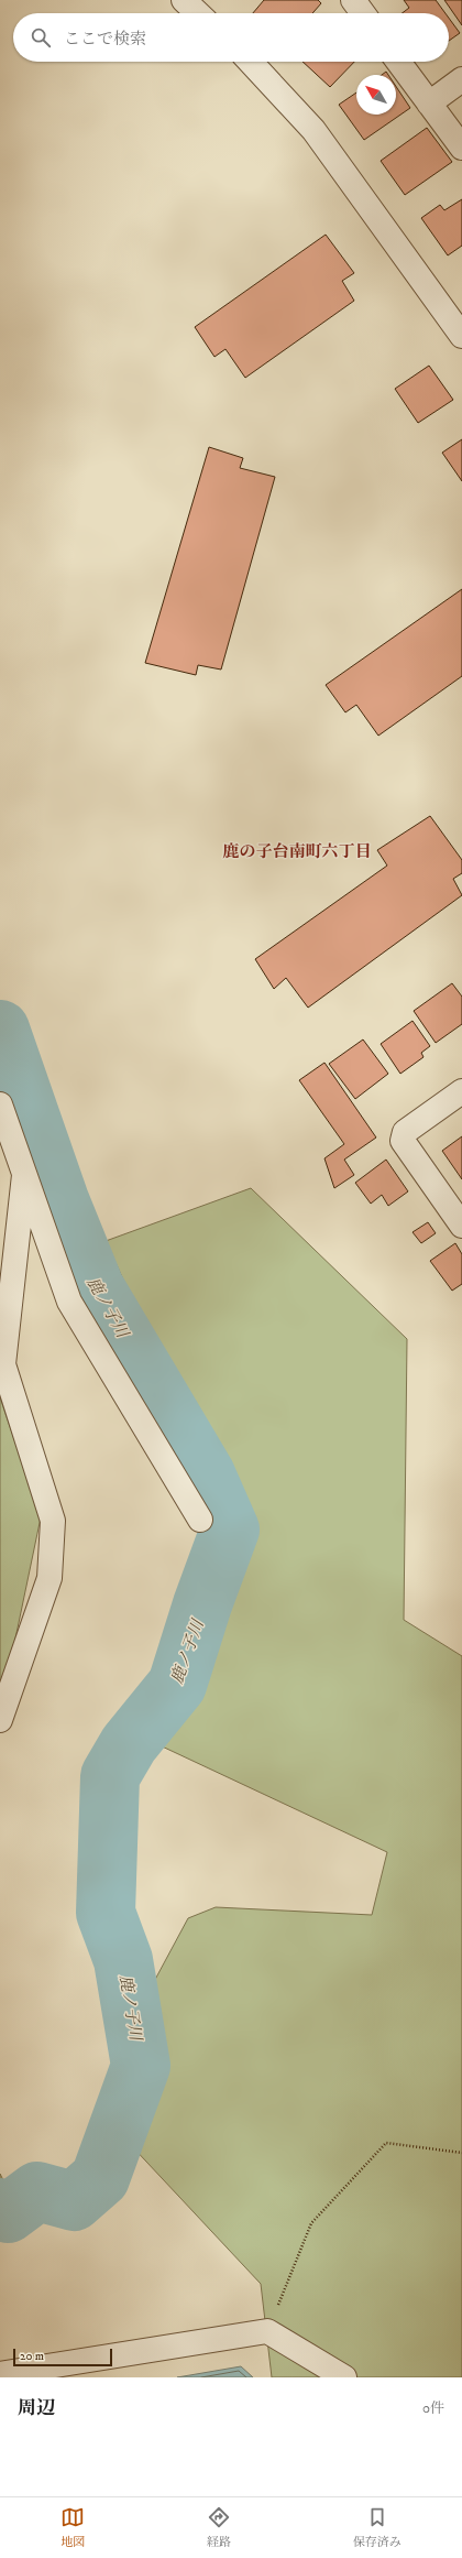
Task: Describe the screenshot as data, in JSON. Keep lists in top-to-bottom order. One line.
{"districts":["鹿の子台南町六丁目"],"water":["鹿ノ子川"],"scale_bar":"20 m","north":"top left","page":{"search":"ここで検索","scale":"20 m","heading":["周辺","0件"],"nav":["地図","経路","保存済み"]}}
